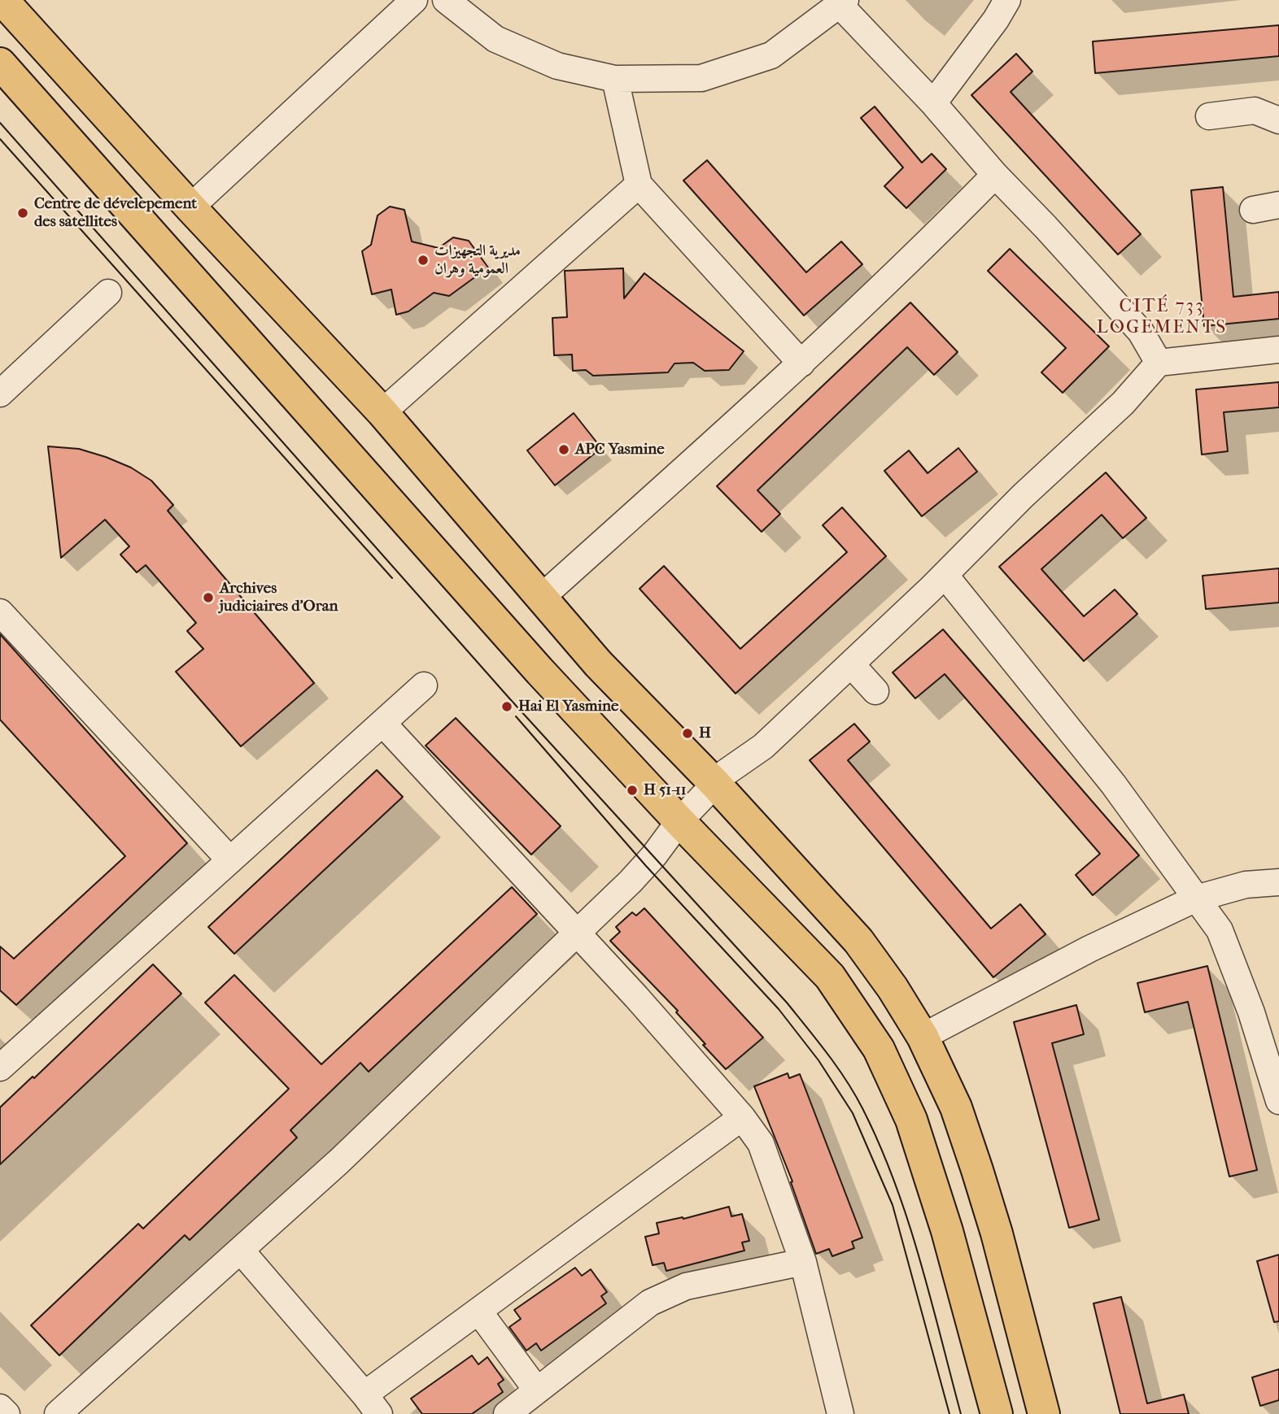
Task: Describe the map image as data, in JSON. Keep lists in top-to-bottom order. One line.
{"districts":["CITÉ 733 LOGEMENTS"],"places":["Centre de dévelepement des satellites","مديرية التجهيزات العمومية وهران","APC Yasmine","Archives judiciaires d'Oran","Hai El Yasmine","H","H 51-11"]}
